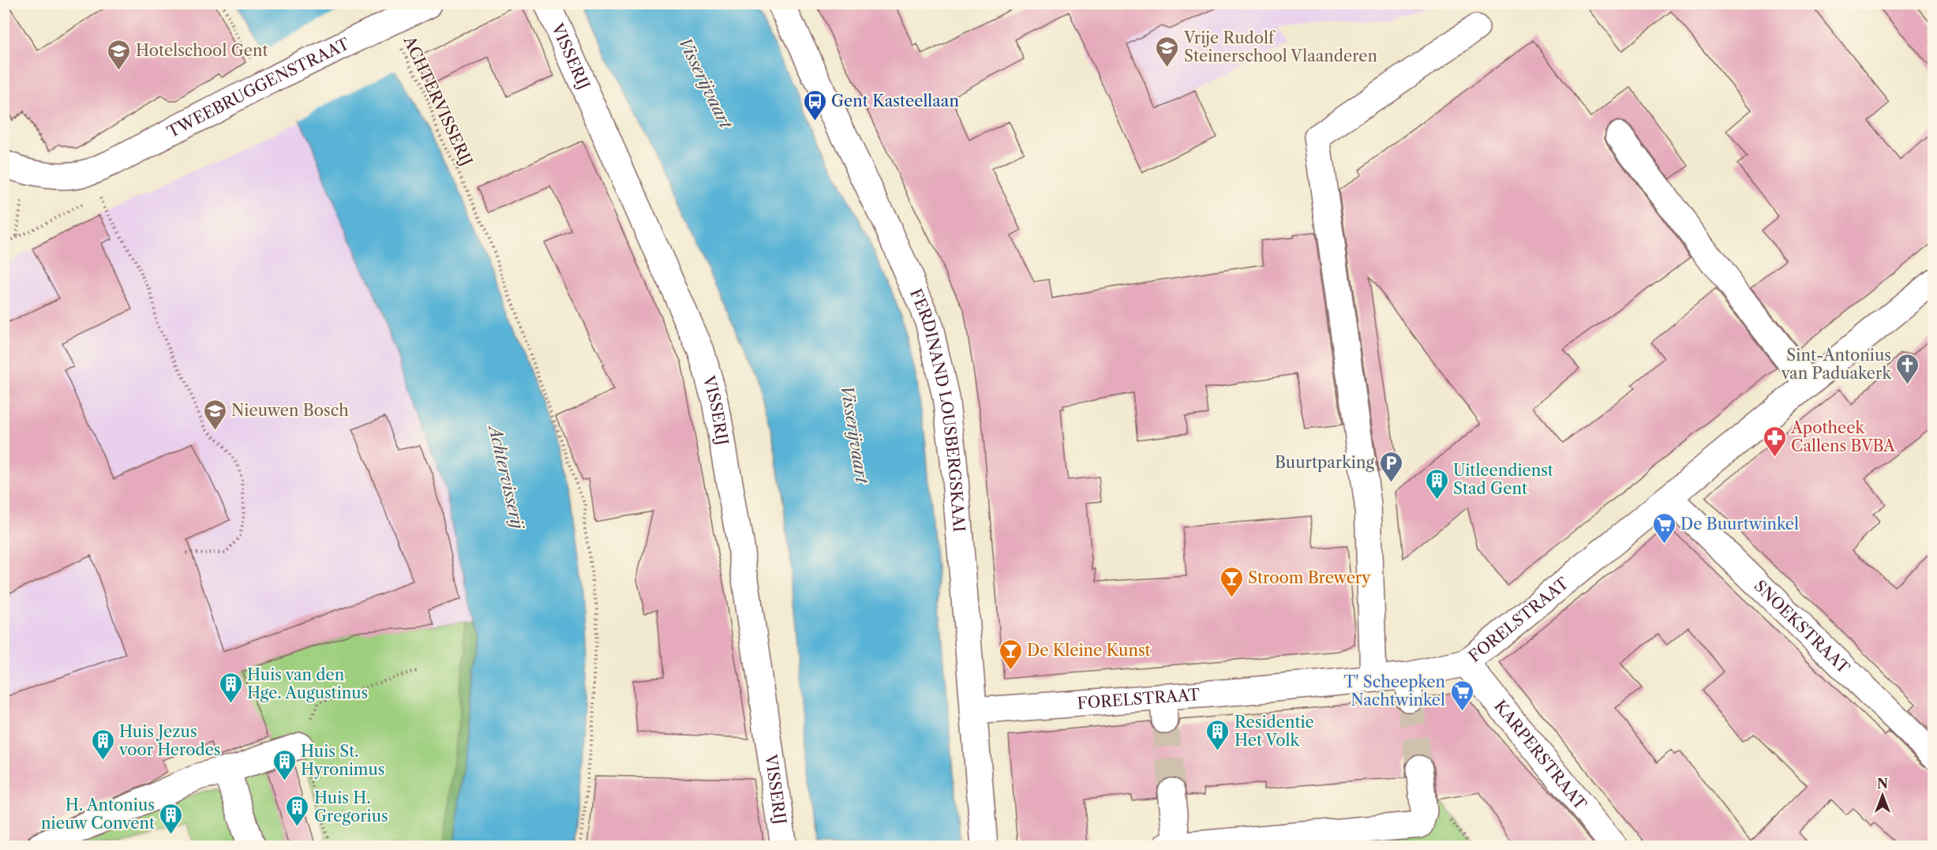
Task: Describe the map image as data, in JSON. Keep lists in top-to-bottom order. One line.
{"streets":{"street":["VISSERIJ","TWEEBRUGGENSTRAAT","FERDINAND LOUSBERGSKAAI","FORELSTRAAT","SNOEKSTRAAT","KARPERSTRAAT"],"path":["ACHTERVISSERIJ"]},"crossings":[["TWEEBRUGGENSTRAAT","ACHTERVISSERIJ"],["FERDINAND LOUSBERGSKAAI","FORELSTRAAT"],["FORELSTRAAT","SNOEKSTRAAT"],["FORELSTRAAT","KARPERSTRAAT"]],"water":["Visserijvaart","Achtervisserij"],"places":{"school or university":["Vrije Rudolf Steinerschool Vlaanderen","Hotelschool Gent","Nieuwen Bosch"],"bus stop":["Gent Kasteellaan"],"church":["Sint-Antonius van Paduakerk"],"pharmacy":["Apotheek Callens BVBA"],"parking":["Buurtparking"],"building":["Uitleendienst Stad Gent","Huis van den Hge. Augustinus","Residentie Het Volk","Huis Jezus voor Herodes","Huis St. Hyronimus","Huis H. Gregorius","H. Antonius nieuw Convent"],"supermarket":["De Buurtwinkel","T' Scheepken Nachtwinkel"],"bar":["Stroom Brewery","De Kleine Kunst"]},"north":"top"}
